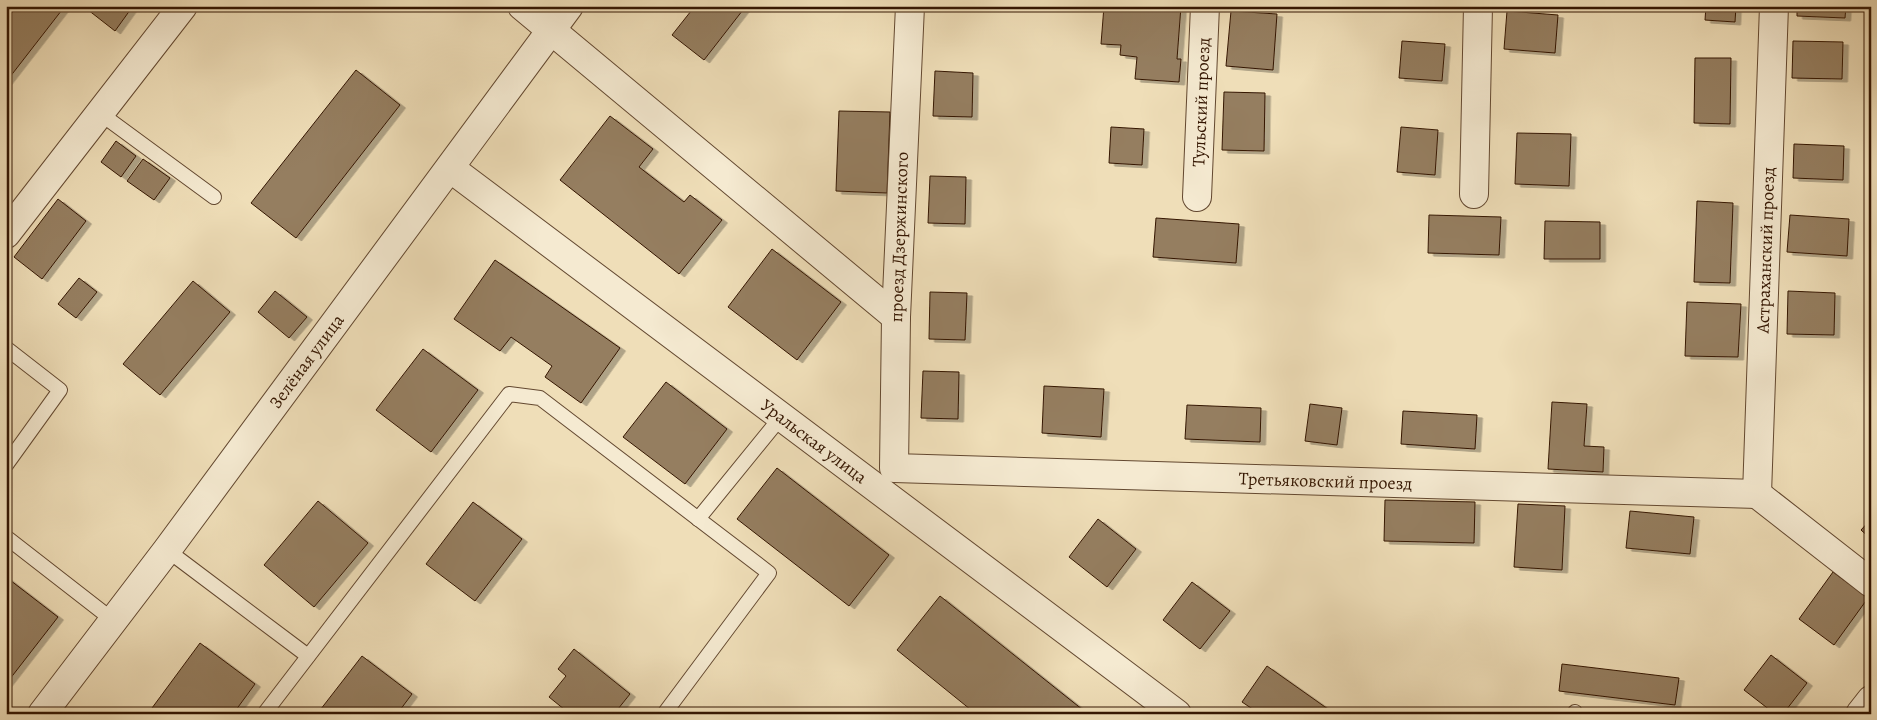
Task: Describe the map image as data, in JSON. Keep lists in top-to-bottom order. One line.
{"streets":{"street":["Тульский проезд","проезд Дзержинского","Астраханский проезд","Зелёная улица","Уральская улица","Третьяковский проезд"]},"crossings":[["проезд Дзержинского","Уральская улица"],["проезд Дзержинского","Третьяковский проезд"],["Астраханский проезд","Третьяковский проезд"],["Зелёная улица","Уральская улица"],["Уральская улица","Третьяковский проезд"]]}
